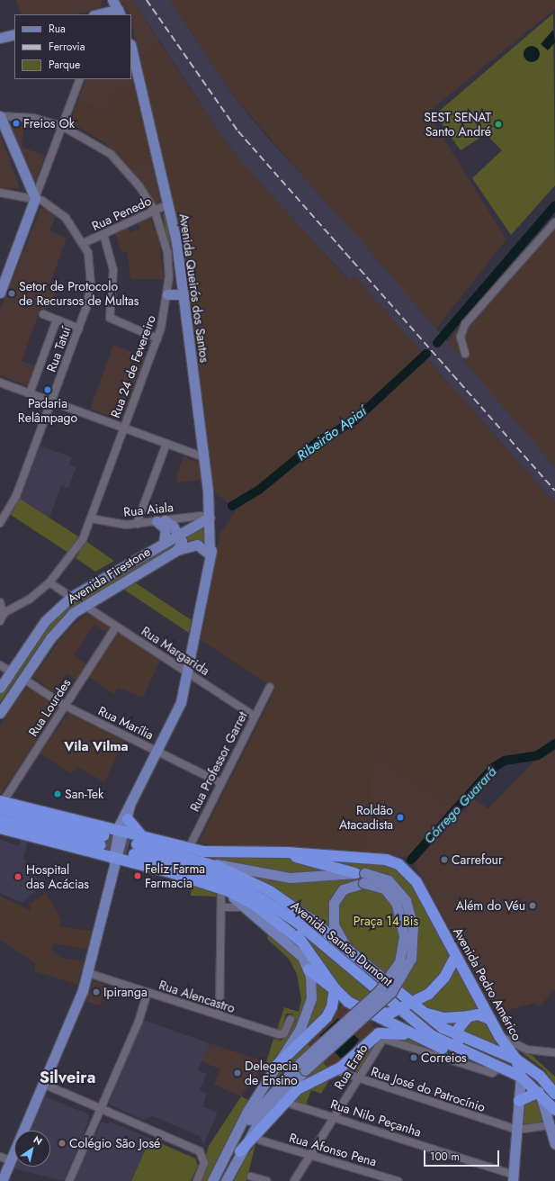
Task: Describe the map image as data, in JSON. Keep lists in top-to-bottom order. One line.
{"streets":{"highway":["Avenida Santos Dumont","Avenida Pedro Américo"],"main road":["Avenida Queirós dos Santos","Avenida Firestone"],"street":["Rua Penedo","Rua Tatuí","Rua 24 de Fevereiro","Rua Aiala","Rua Margarida","Rua Lourdes","Rua Marília","Rua Professor Garret","Rua Alencastro","Rua Erato","Rua José do Patrocínio","Rua Nilo Peçanha","Rua Afonso Pena"]},"crossings":[["Rua Penedo","Avenida Queirós dos Santos"],["Rua Penedo","Rua Tatuí"],["Rua Penedo","Rua 24 de Fevereiro"],["Avenida Queirós dos Santos","Rua Aiala"],["Avenida Queirós dos Santos","Avenida Firestone"],["Avenida Queirós dos Santos","Rua Margarida"],["Avenida Queirós dos Santos","Rua Marília"],["Avenida Queirós dos Santos","Avenida Santos Dumont"],["Avenida Queirós dos Santos","Rua Alencastro"],["Rua 24 de Fevereiro","Rua Aiala"],["Rua Aiala","Avenida Firestone"],["Avenida Firestone","Rua Margarida"],["Avenida Firestone","Rua Marília"],["Rua Margarida","Rua Lourdes"],["Rua Margarida","Rua Professor Garret"],["Rua Lourdes","Rua Marília"],["Rua Lourdes","Avenida Santos Dumont"],["Rua Marília","Rua Professor Garret"],["Rua Professor Garret","Avenida Santos Dumont"],["Avenida Santos Dumont","Avenida Pedro Américo"],["Avenida Santos Dumont","Rua Erato"],["Rua Erato","Rua José do Patrocínio"],["Rua Erato","Rua Nilo Peçanha"],["Rua Erato","Rua Afonso Pena"]],"districts":["Vila Vilma","Silveira"],"water":["Ribeirão Apiaí","Córrego Guarará"],"parks":["Praça 14 Bis"],"places":["Freios Ok","SEST SENAT Santo André","Setor de Protocolo de Recursos de Multas","Padaria Relâmpago","San-Tek","Roldão Atacadista","Carrefour","Feliz Farma Farmacia","Hospital das Acácias","Além do Véu","Ipiranga","Correios","Delegacia de Ensino","Colégio São José"],"legend":["Rua","Ferrovia","Parque"],"scale_bar":"100 m","north":"top right"}
